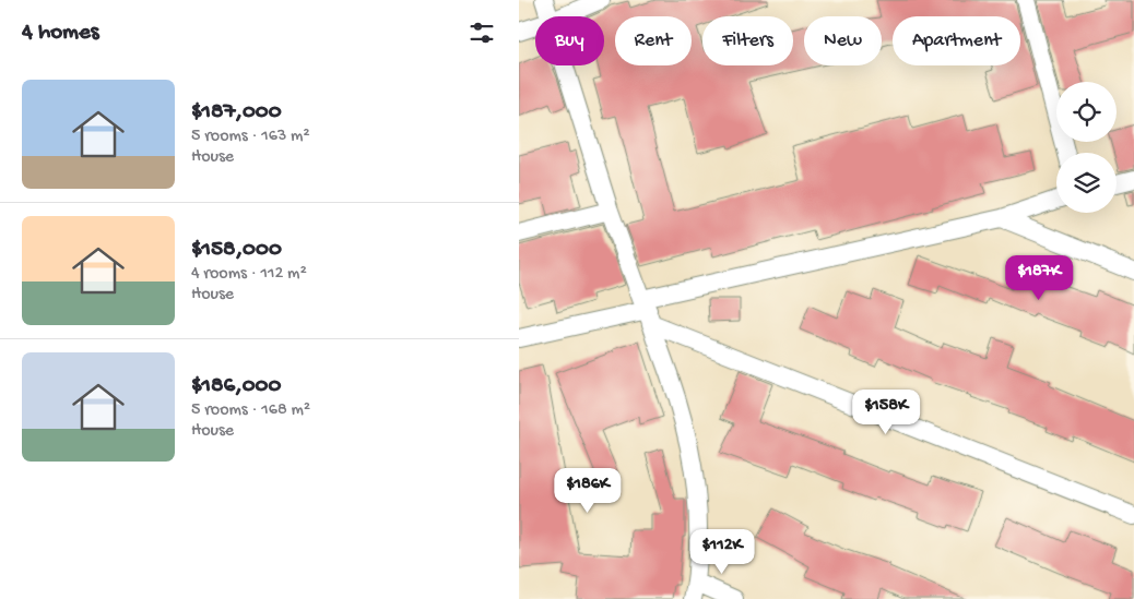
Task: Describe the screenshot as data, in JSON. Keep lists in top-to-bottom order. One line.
{"page":{"heading":"4 homes","chip":["Buy","Rent","Filters","New","Apartment"],"list":[{"name":"$187,000","note":"5 rooms · 163 m² · House"},{"name":"$158,000","note":"4 rooms · 112 m² · House"},{"name":"$186,000","note":"5 rooms · 168 m² · House"}],"price":["$187K","$158K","$186K","$112K"]}}
